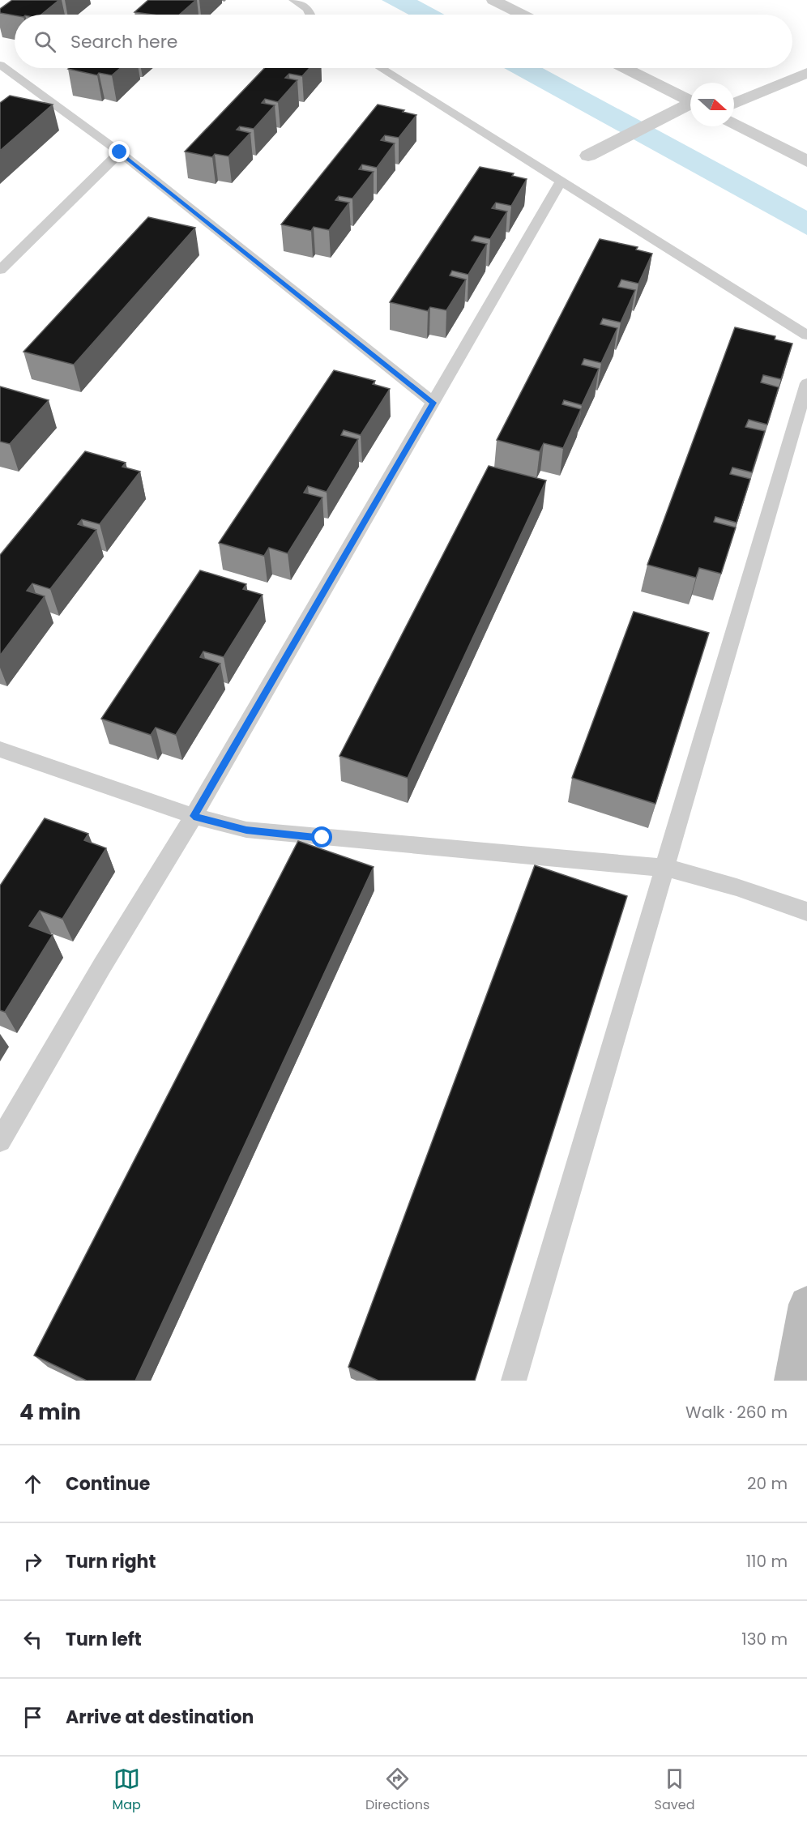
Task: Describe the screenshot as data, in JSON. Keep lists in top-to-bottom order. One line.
{"north":"right","page":{"search":"Search here","heading":["4 min","Walk · 260 m"],"list":[["Continue","20 m"],["Turn right","110 m"],["Turn left","130 m"],"Arrive at destination"],"nav":["Map","Directions","Saved"]}}
